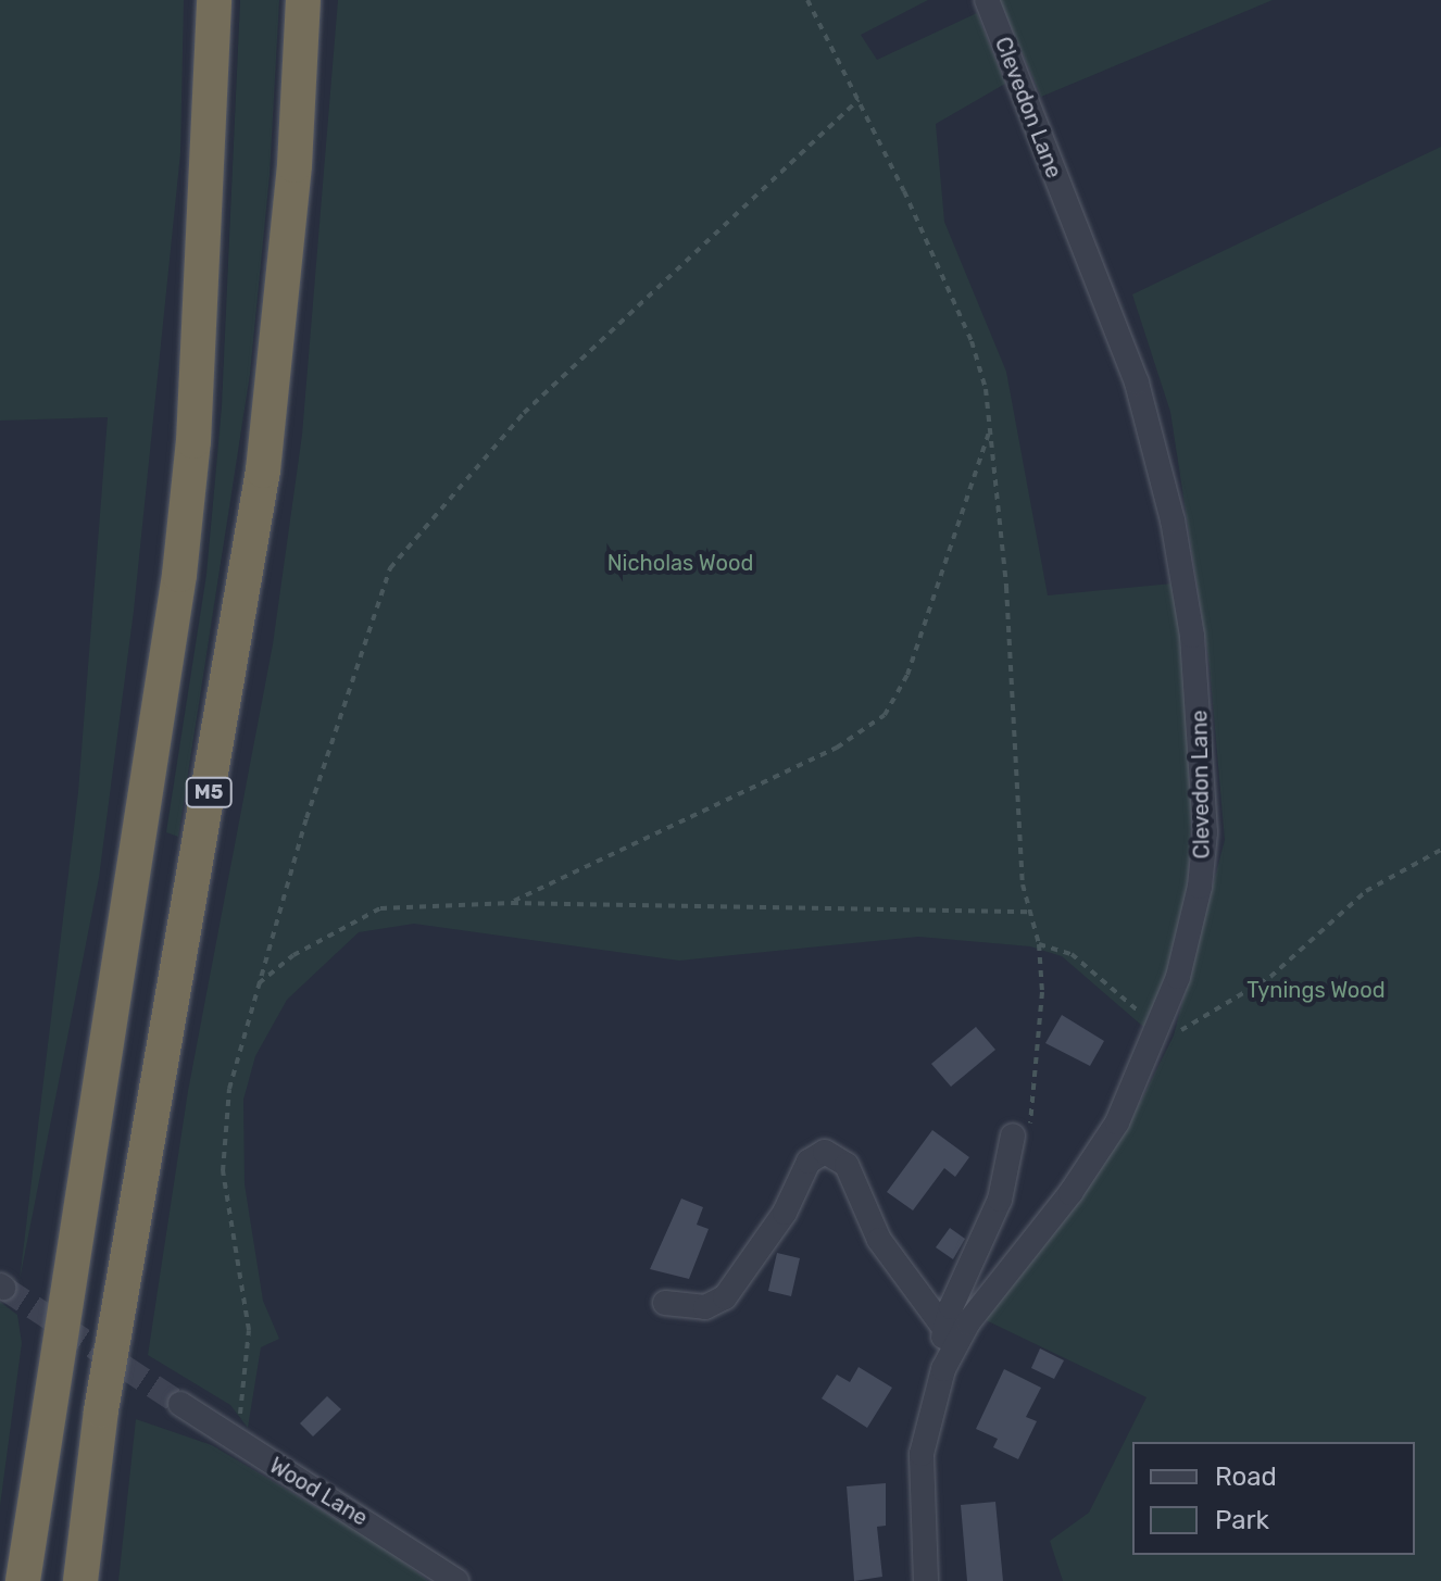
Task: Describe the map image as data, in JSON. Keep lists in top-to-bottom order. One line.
{"streets":{"highway":["M5"],"street":["Clevedon Lane","Wood Lane"]},"parks":["Nicholas Wood","Tynings Wood"],"legend":["Road","Park"]}
